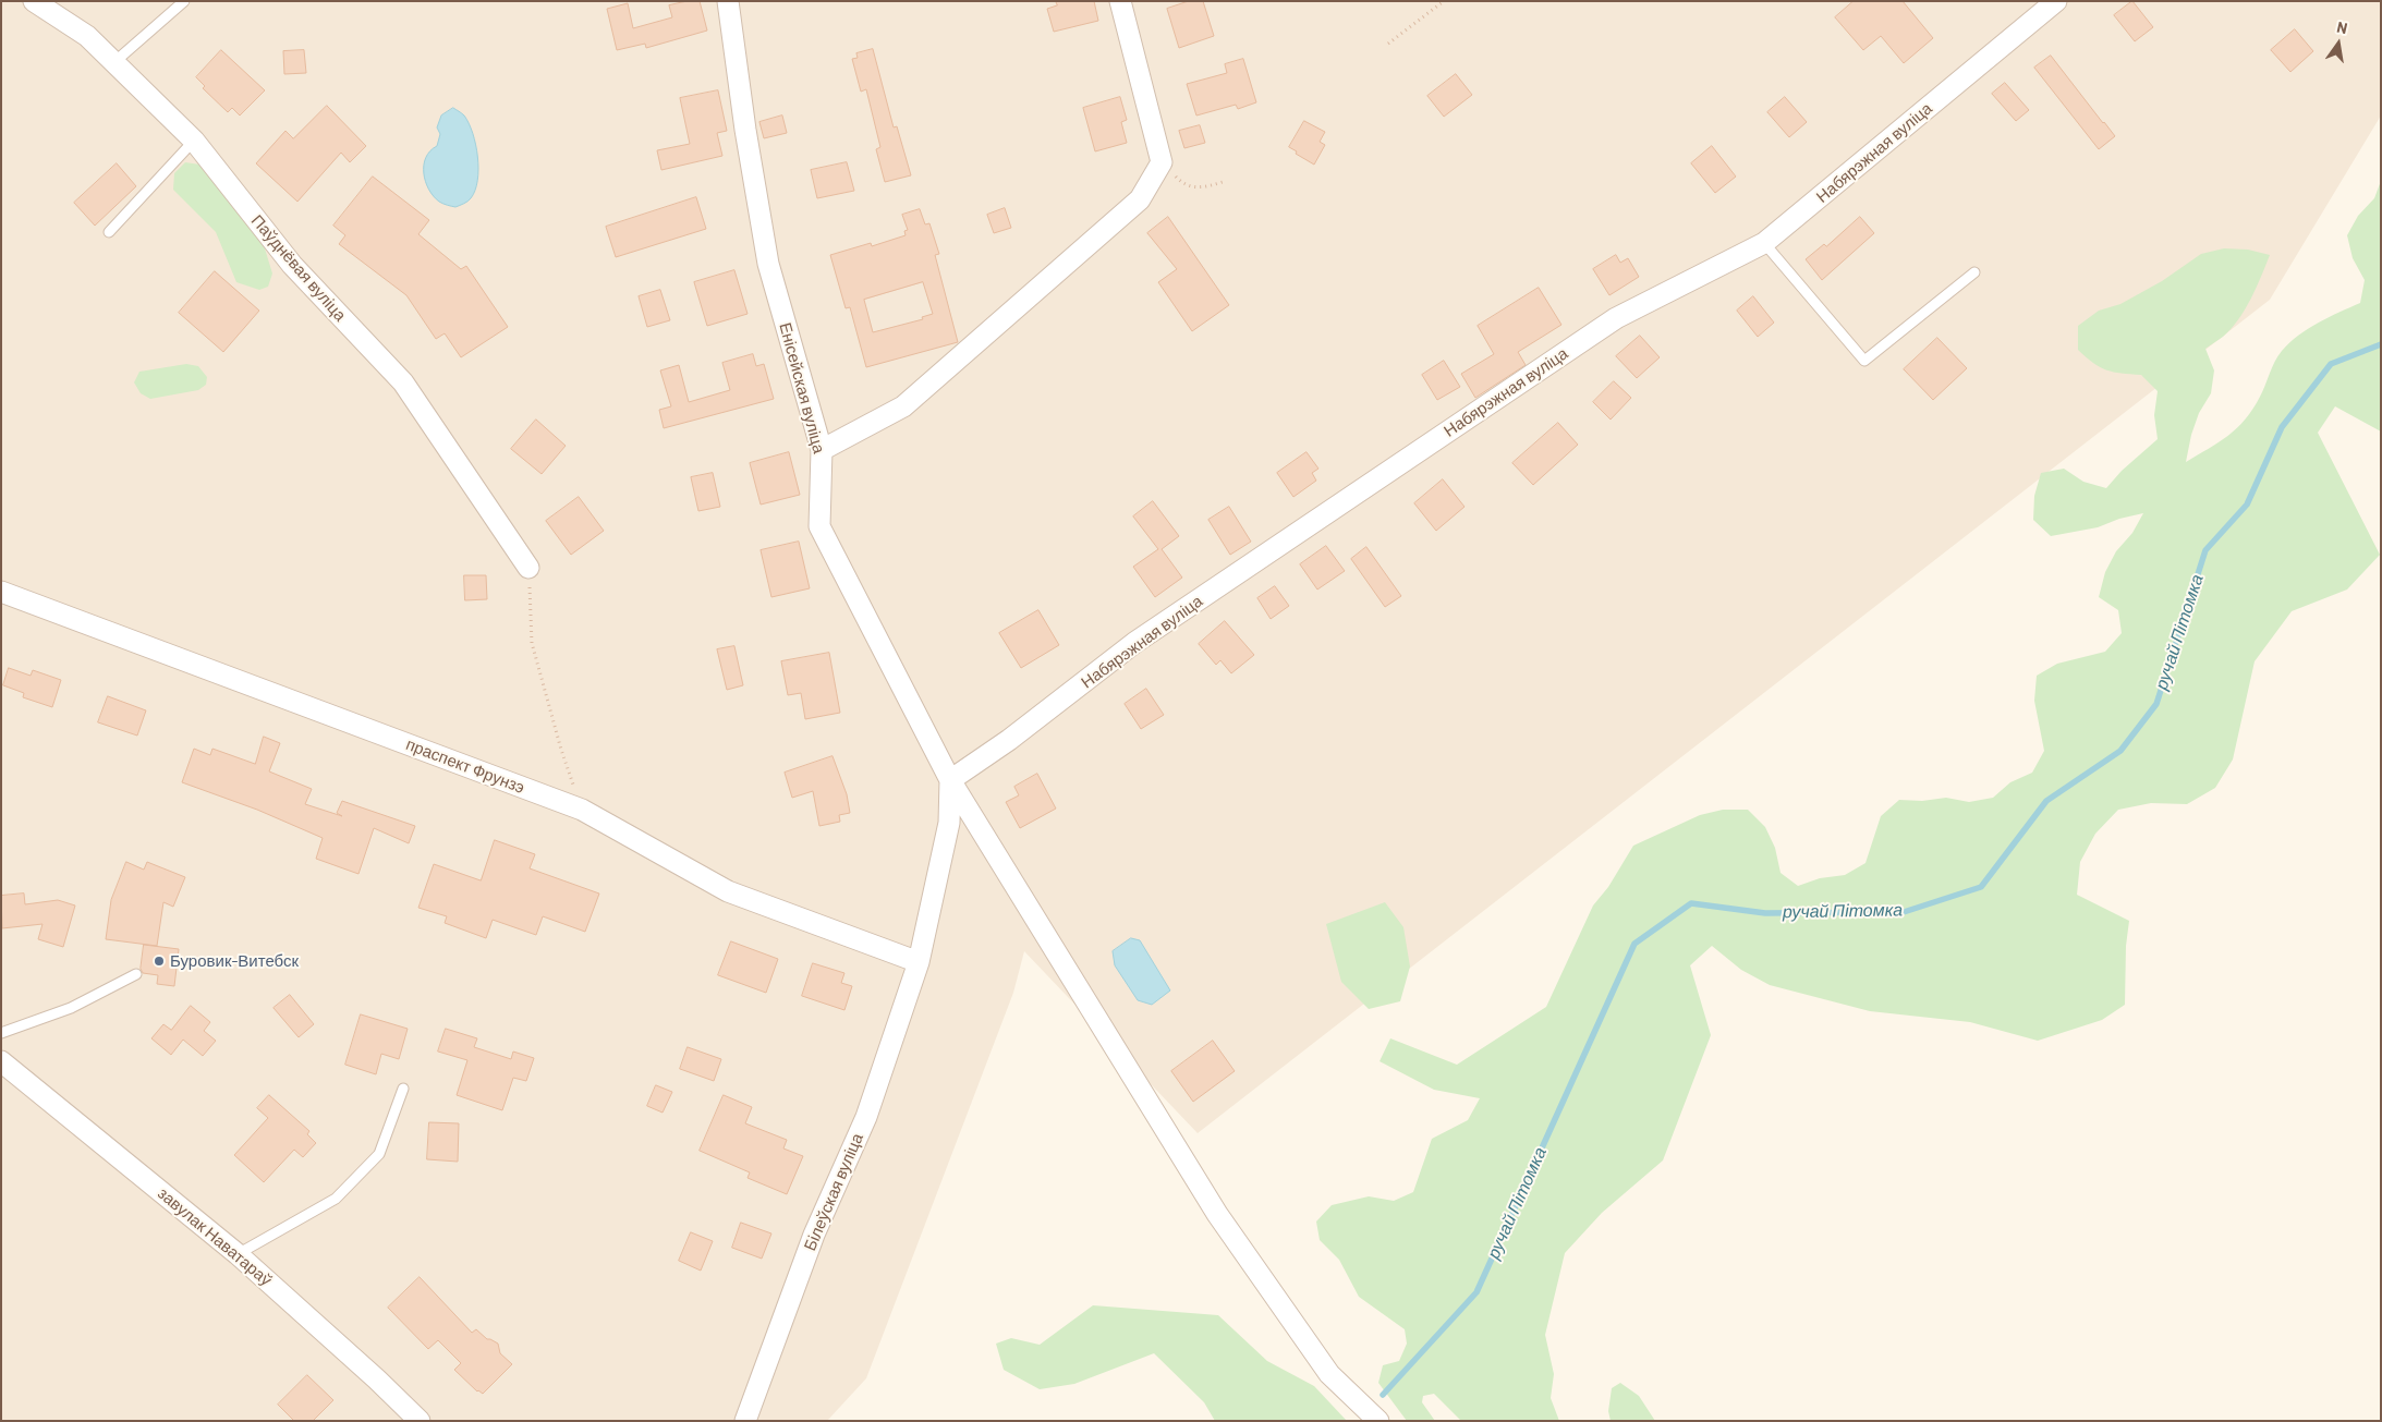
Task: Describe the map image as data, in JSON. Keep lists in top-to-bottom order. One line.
{"streets":{"street":["Набярэжная вуліца","Паўднёвая вуліца","Енісейская вуліца","праспект Фрунзэ","Білеўская вуліца","завулак Наватараў"]},"crossings":[["Набярэжная вуліца","Енісейская вуліца"],["Набярэжная вуліца","Білеўская вуліца"],["Енісейская вуліца","Білеўская вуліца"],["праспект Фрунзэ","Білеўская вуліца"]],"water":["ручай Пітомка"],"places":["Буровик-Витебск"],"north":"top"}
